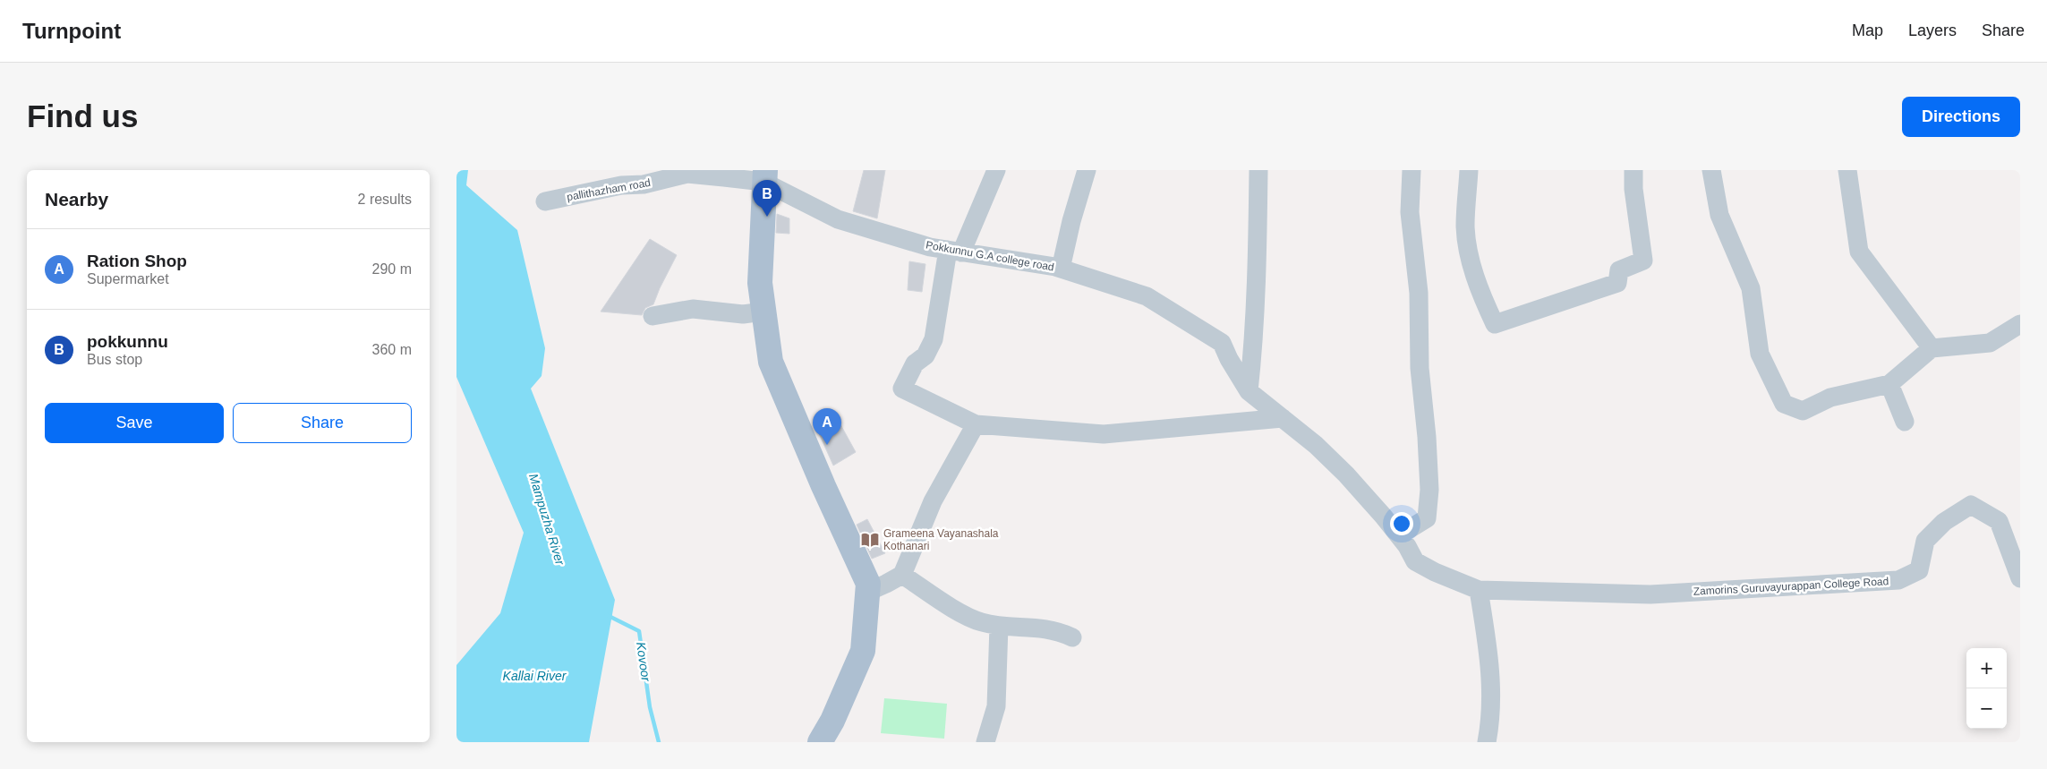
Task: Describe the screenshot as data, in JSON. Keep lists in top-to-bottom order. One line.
{"streets":{"street":["pallithazham road","Pokkunnu G.A college road","Zamorins Guruvayurappan College Road"]},"crossings":[["pallithazham road","Pokkunnu G.A college road"],["Pokkunnu G.A college road","Zamorins Guruvayurappan College Road"]],"water":["Mampuzha River","Kovoor","Kallai River"],"places":{"library":["Grameena Vayanashala Kothanari"]},"page":{"header":"Turnpoint","nav":["Map","Layers","Share"],"buttons":["Directions",["Save","Share"]],"title":"Find us","heading":["Nearby","2 results"],"pins":["B","A"],"list":[{"mark":"A","name":"Ration Shop","note":"Supermarket","value":"290 m"},{"mark":"B","name":"pokkunnu","note":"Bus stop","value":"360 m"}],"map_buttons":["+","−"]}}
